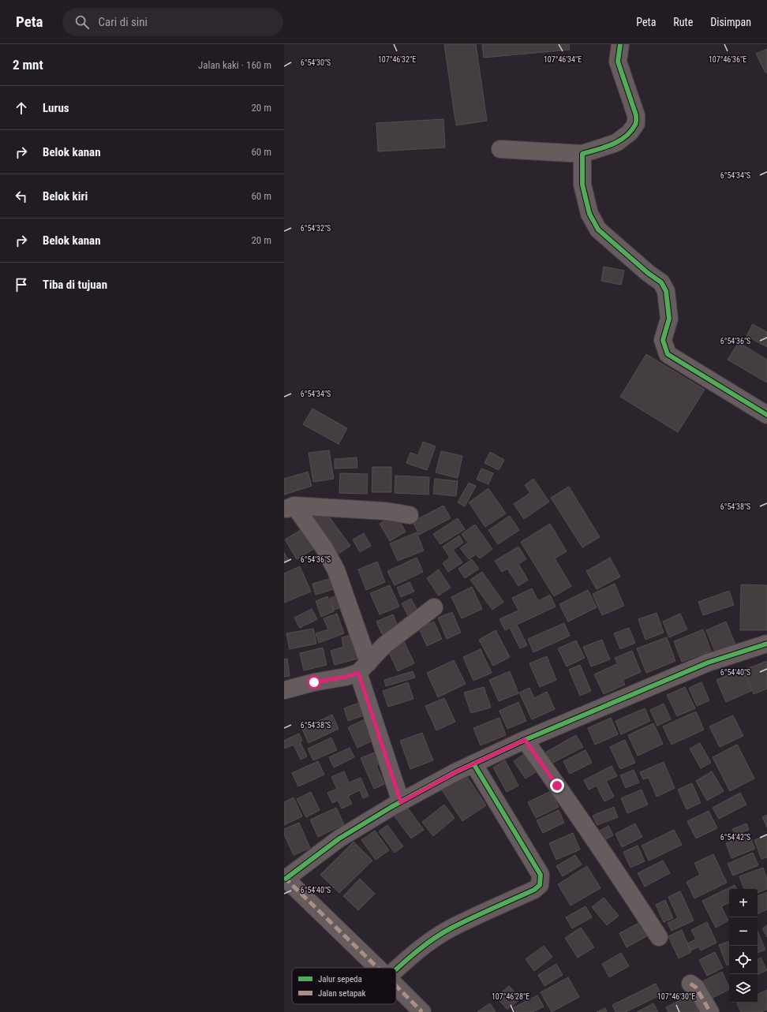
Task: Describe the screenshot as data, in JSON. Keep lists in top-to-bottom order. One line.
{"legend":["Jalur sepeda","Jalan setapak"],"page":{"header":"Peta","search":"Cari di sini","nav":["Peta","Rute","Disimpan"],"heading":["2 mnt","Jalan kaki · 160 m"],"list":[["Lurus","20 m"],["Belok kanan","60 m"],["Belok kiri","60 m"],["Belok kanan","20 m"],"Tiba di tujuan"],"map_buttons":["+","−"]},"coordinates":["107°46'32\"E","107°46'34\"E","107°46'36\"E","6°54'30\"S","6°54'34\"S","6°54'32\"S","6°54'36\"S","6°54'38\"S","6°54'40\"S","6°54'42\"S","107°46'28\"E","107°46'30\"E"]}
